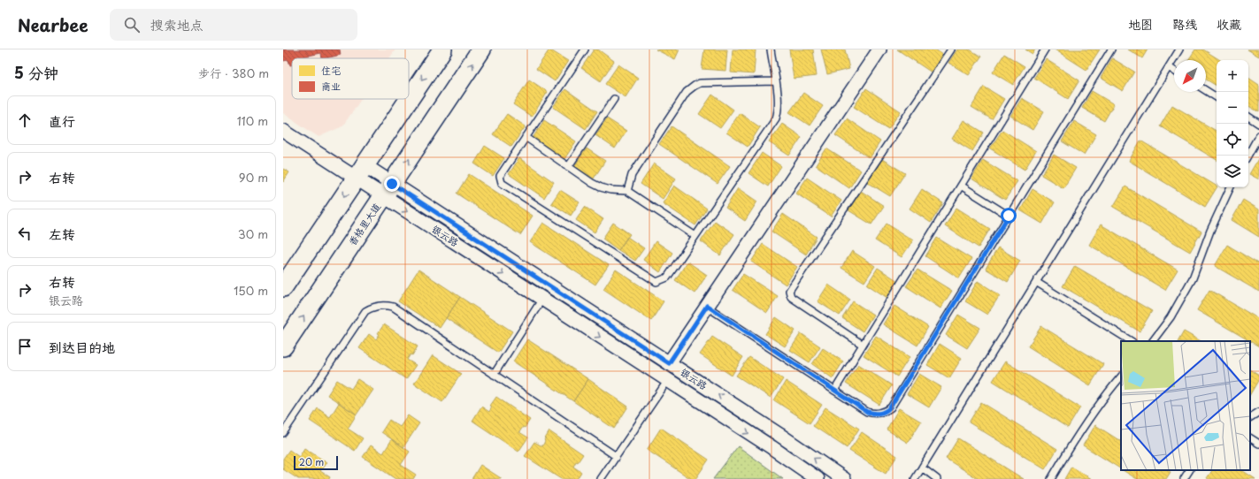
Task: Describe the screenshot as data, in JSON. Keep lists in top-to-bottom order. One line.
{"streets":{"main road":["香格里大道"],"street":["银云路"]},"crossings":[["香格里大道","银云路"]],"legend":["住宅","商业"],"scale_bar":"20 m","north":"bottom left","page":{"header":"Nearbee","search":"搜索地点","nav":["地图","路线","收藏"],"heading":["5 分钟","步行 · 380 m"],"map_buttons":["+","−"],"list":[["直行","110 m"],["右转","90 m"],["左转","30 m"],["右转","银云路","150 m"],"到达目的地"],"scale":"20 m"}}
